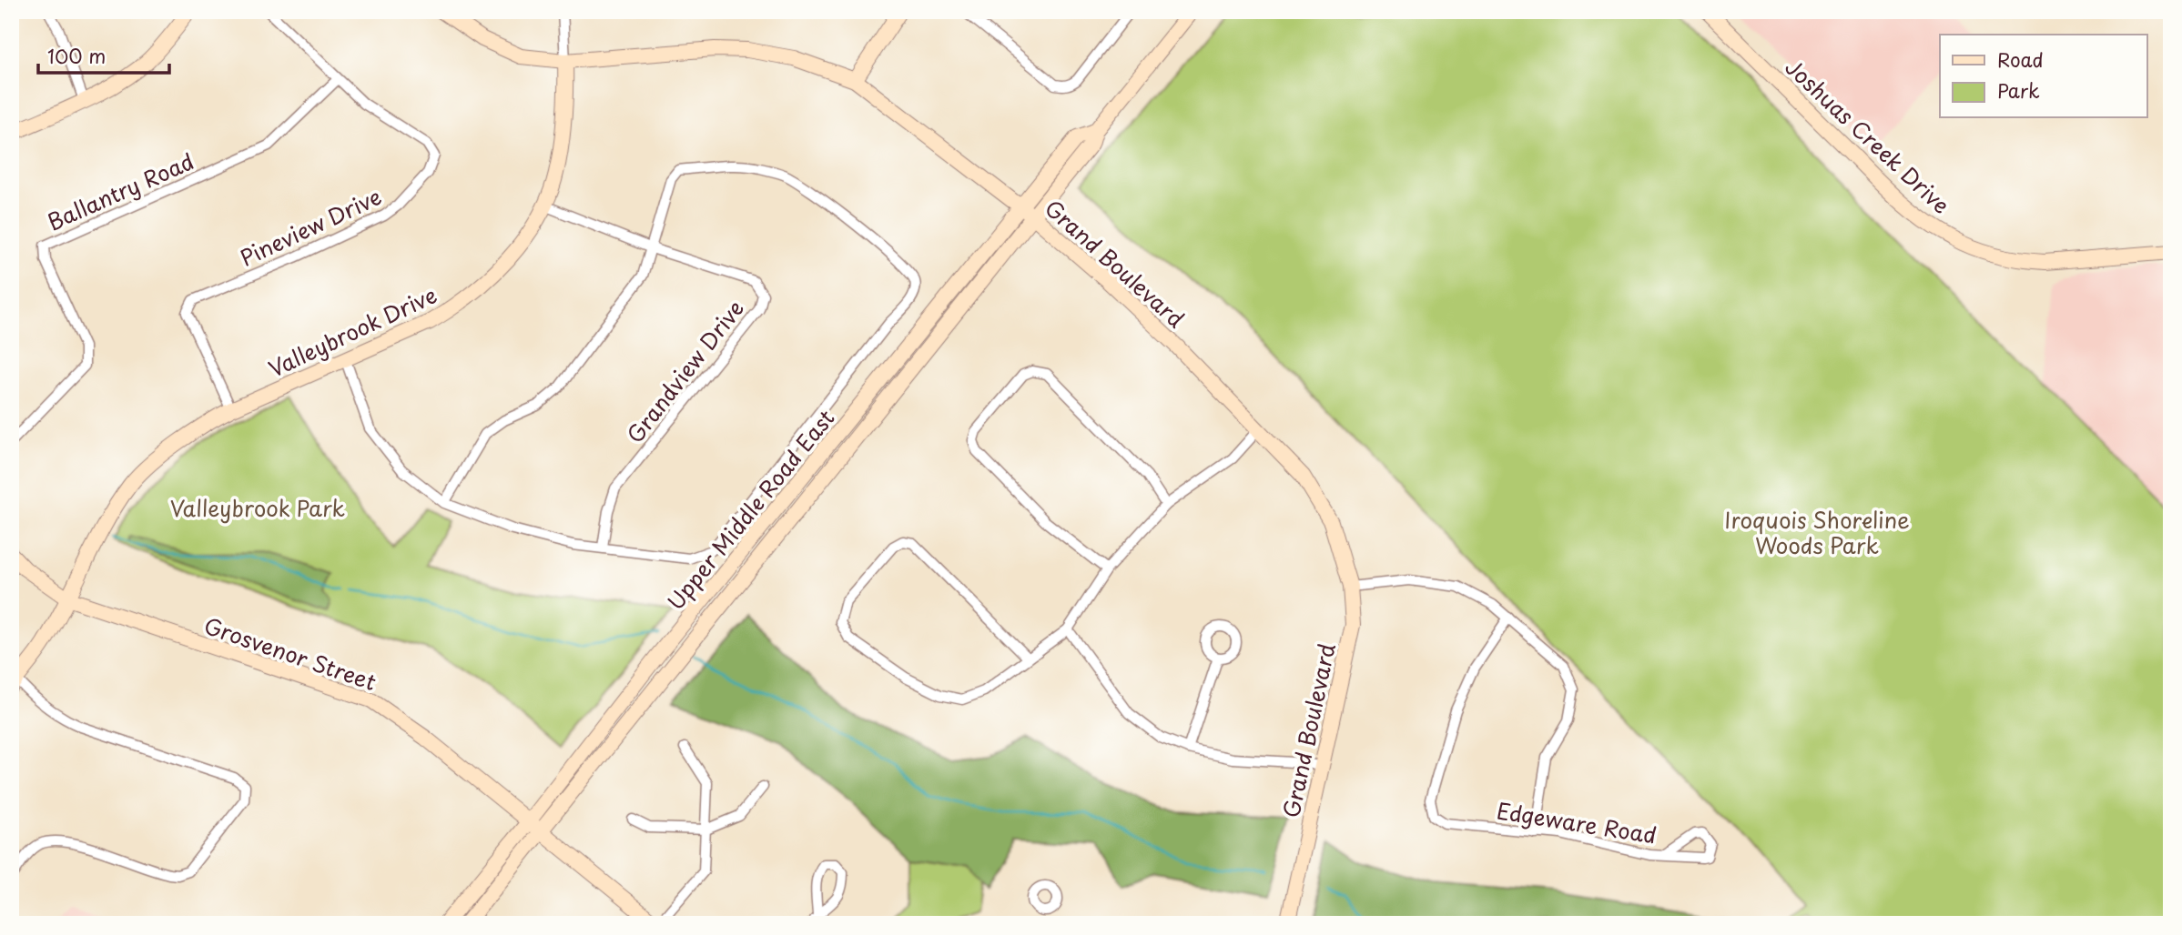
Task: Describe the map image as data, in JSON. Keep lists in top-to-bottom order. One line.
{"streets":{"street":["Joshuas Creek Drive","Ballantry Road","Pineview Drive","Grand Boulevard","Valleybrook Drive","Grandview Drive","Upper Middle Road East","Grosvenor Street","Edgeware Road"]},"crossings":[["Ballantry Road","Pineview Drive"],["Pineview Drive","Valleybrook Drive"],["Grand Boulevard","Valleybrook Drive"],["Grand Boulevard","Upper Middle Road East"],["Valleybrook Drive","Grandview Drive"],["Valleybrook Drive","Grosvenor Street"],["Upper Middle Road East","Grosvenor Street"]],"parks":["Valleybrook Park","Iroquois Shoreline Woods Park"],"legend":["Road","Park"],"scale_bar":"100 m"}
